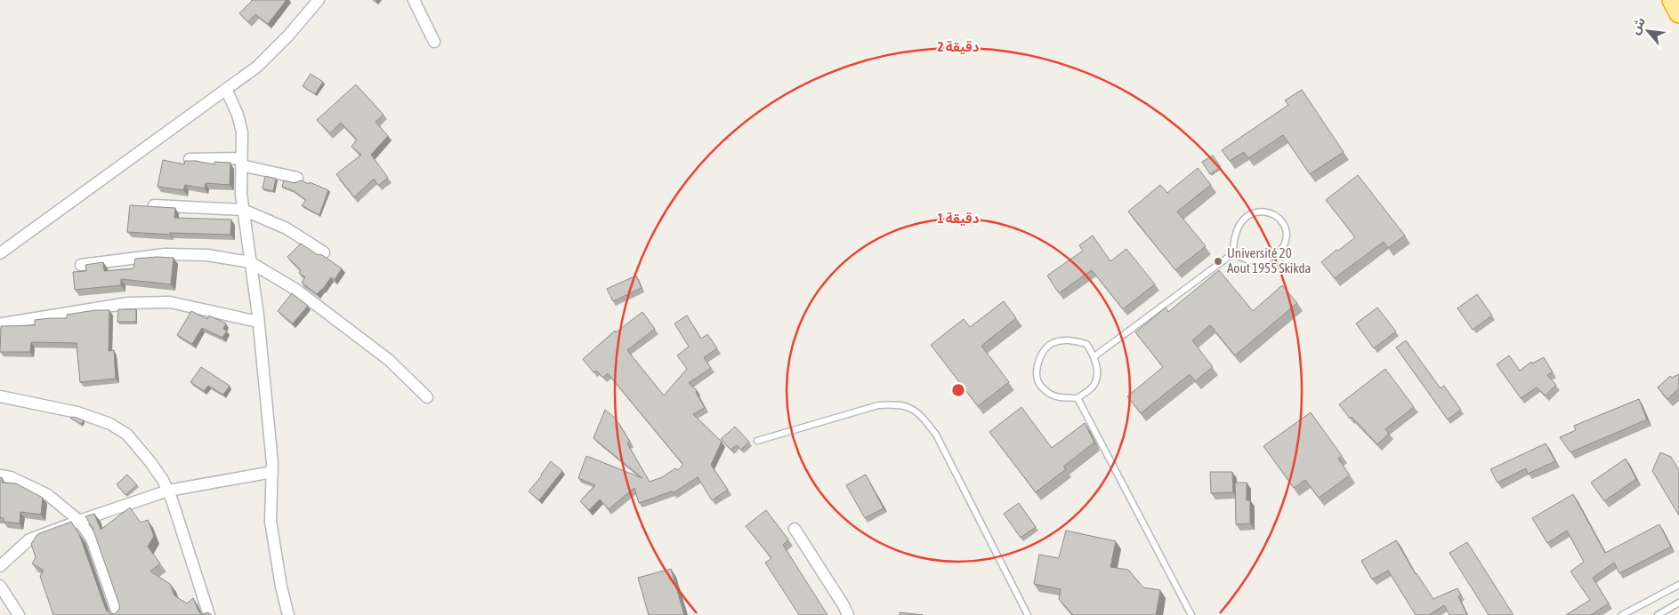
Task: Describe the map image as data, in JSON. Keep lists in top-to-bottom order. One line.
{"places":["Université 20 Aout 1955 Skikda"],"north":"top left","rings":["2 دقيقة","1 دقيقة"]}
